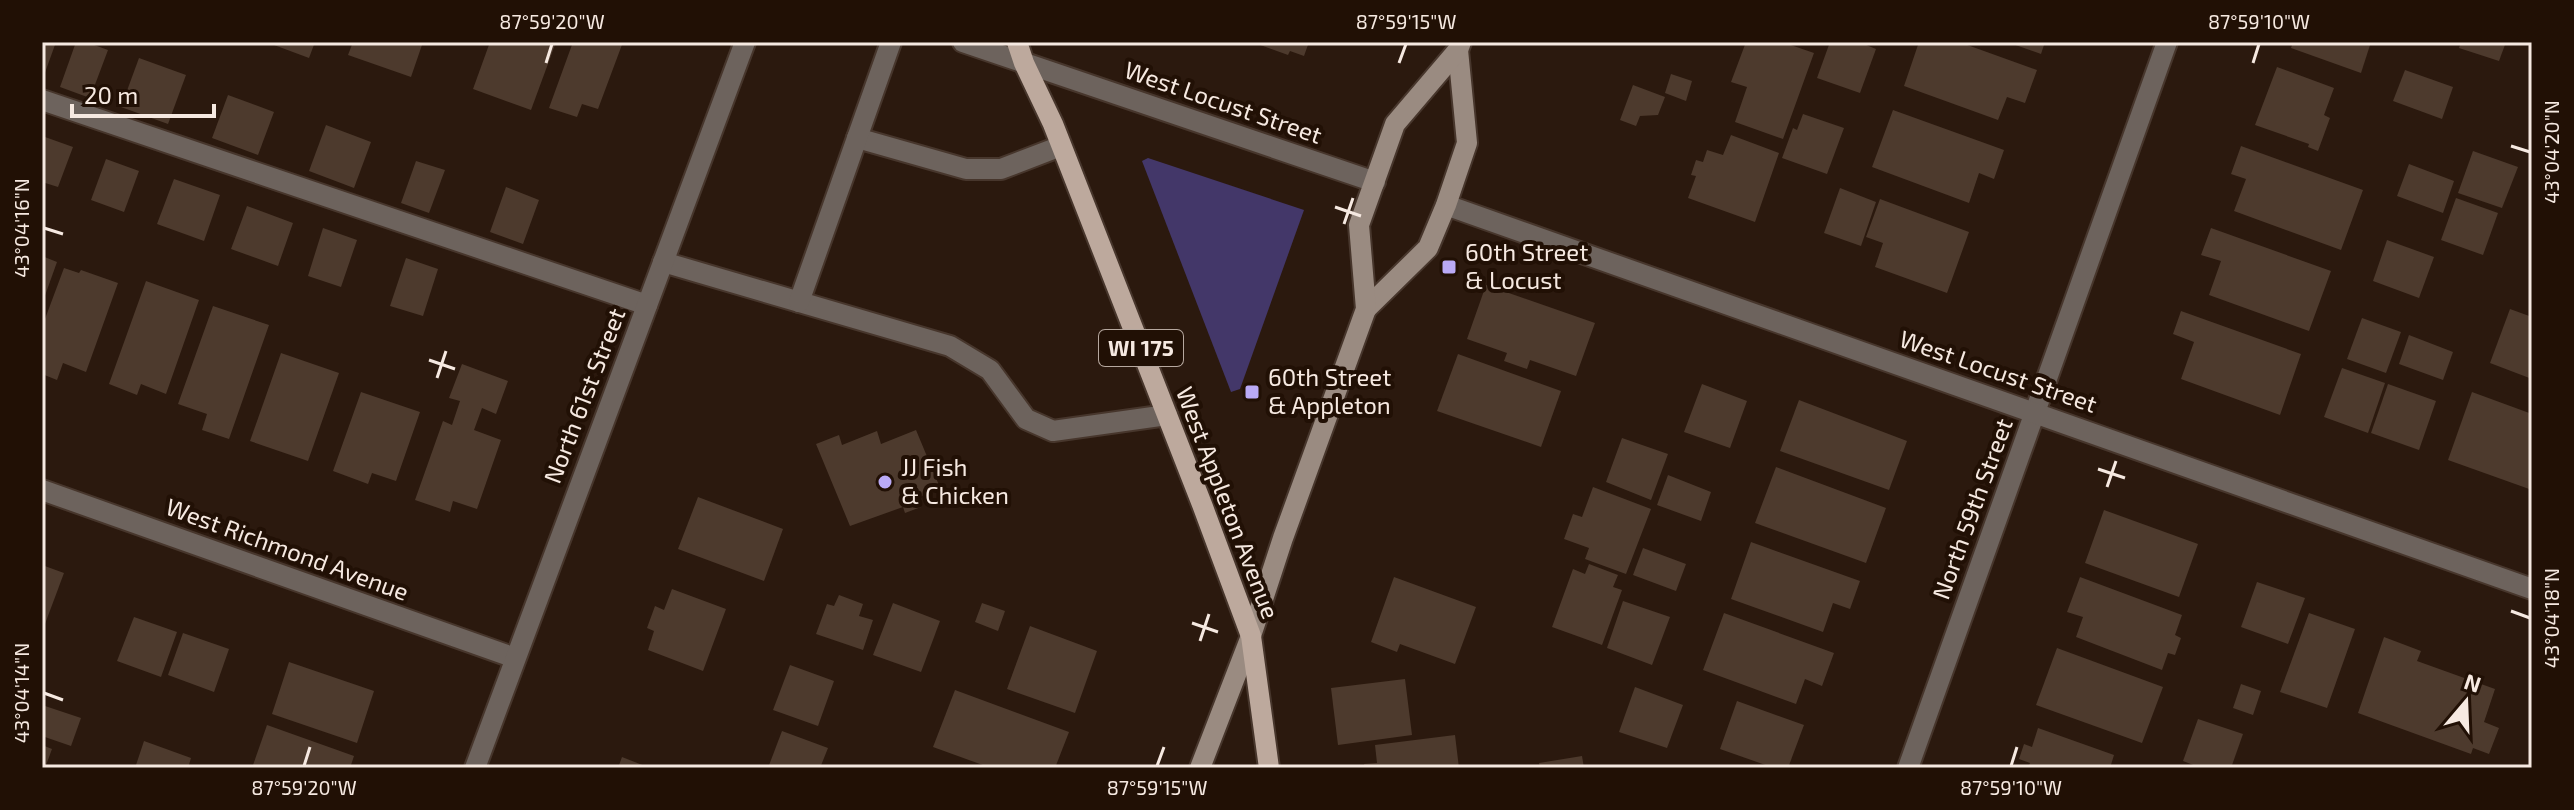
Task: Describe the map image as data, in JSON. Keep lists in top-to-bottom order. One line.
{"streets":{"main road":["WI 175","West Appleton Avenue"],"street":["West Locust Street","North 61st Street","North 59th Street","West Richmond Avenue"]},"crossings":[["West Locust Street","West Appleton Avenue"],["West Locust Street","North 59th Street"],["North 61st Street","West Richmond Avenue"]],"places":{"transit":["60th Street & Locust","60th Street & Appleton"],"other":["JJ Fish & Chicken"]},"scale_bar":"20 m","north":"top","coordinates":["87°59'20\"W","87°59'15\"W","87°59'10\"W","43°04'20\"N","43°04'16\"N","43°04'18\"N","43°04'14\"N"]}
